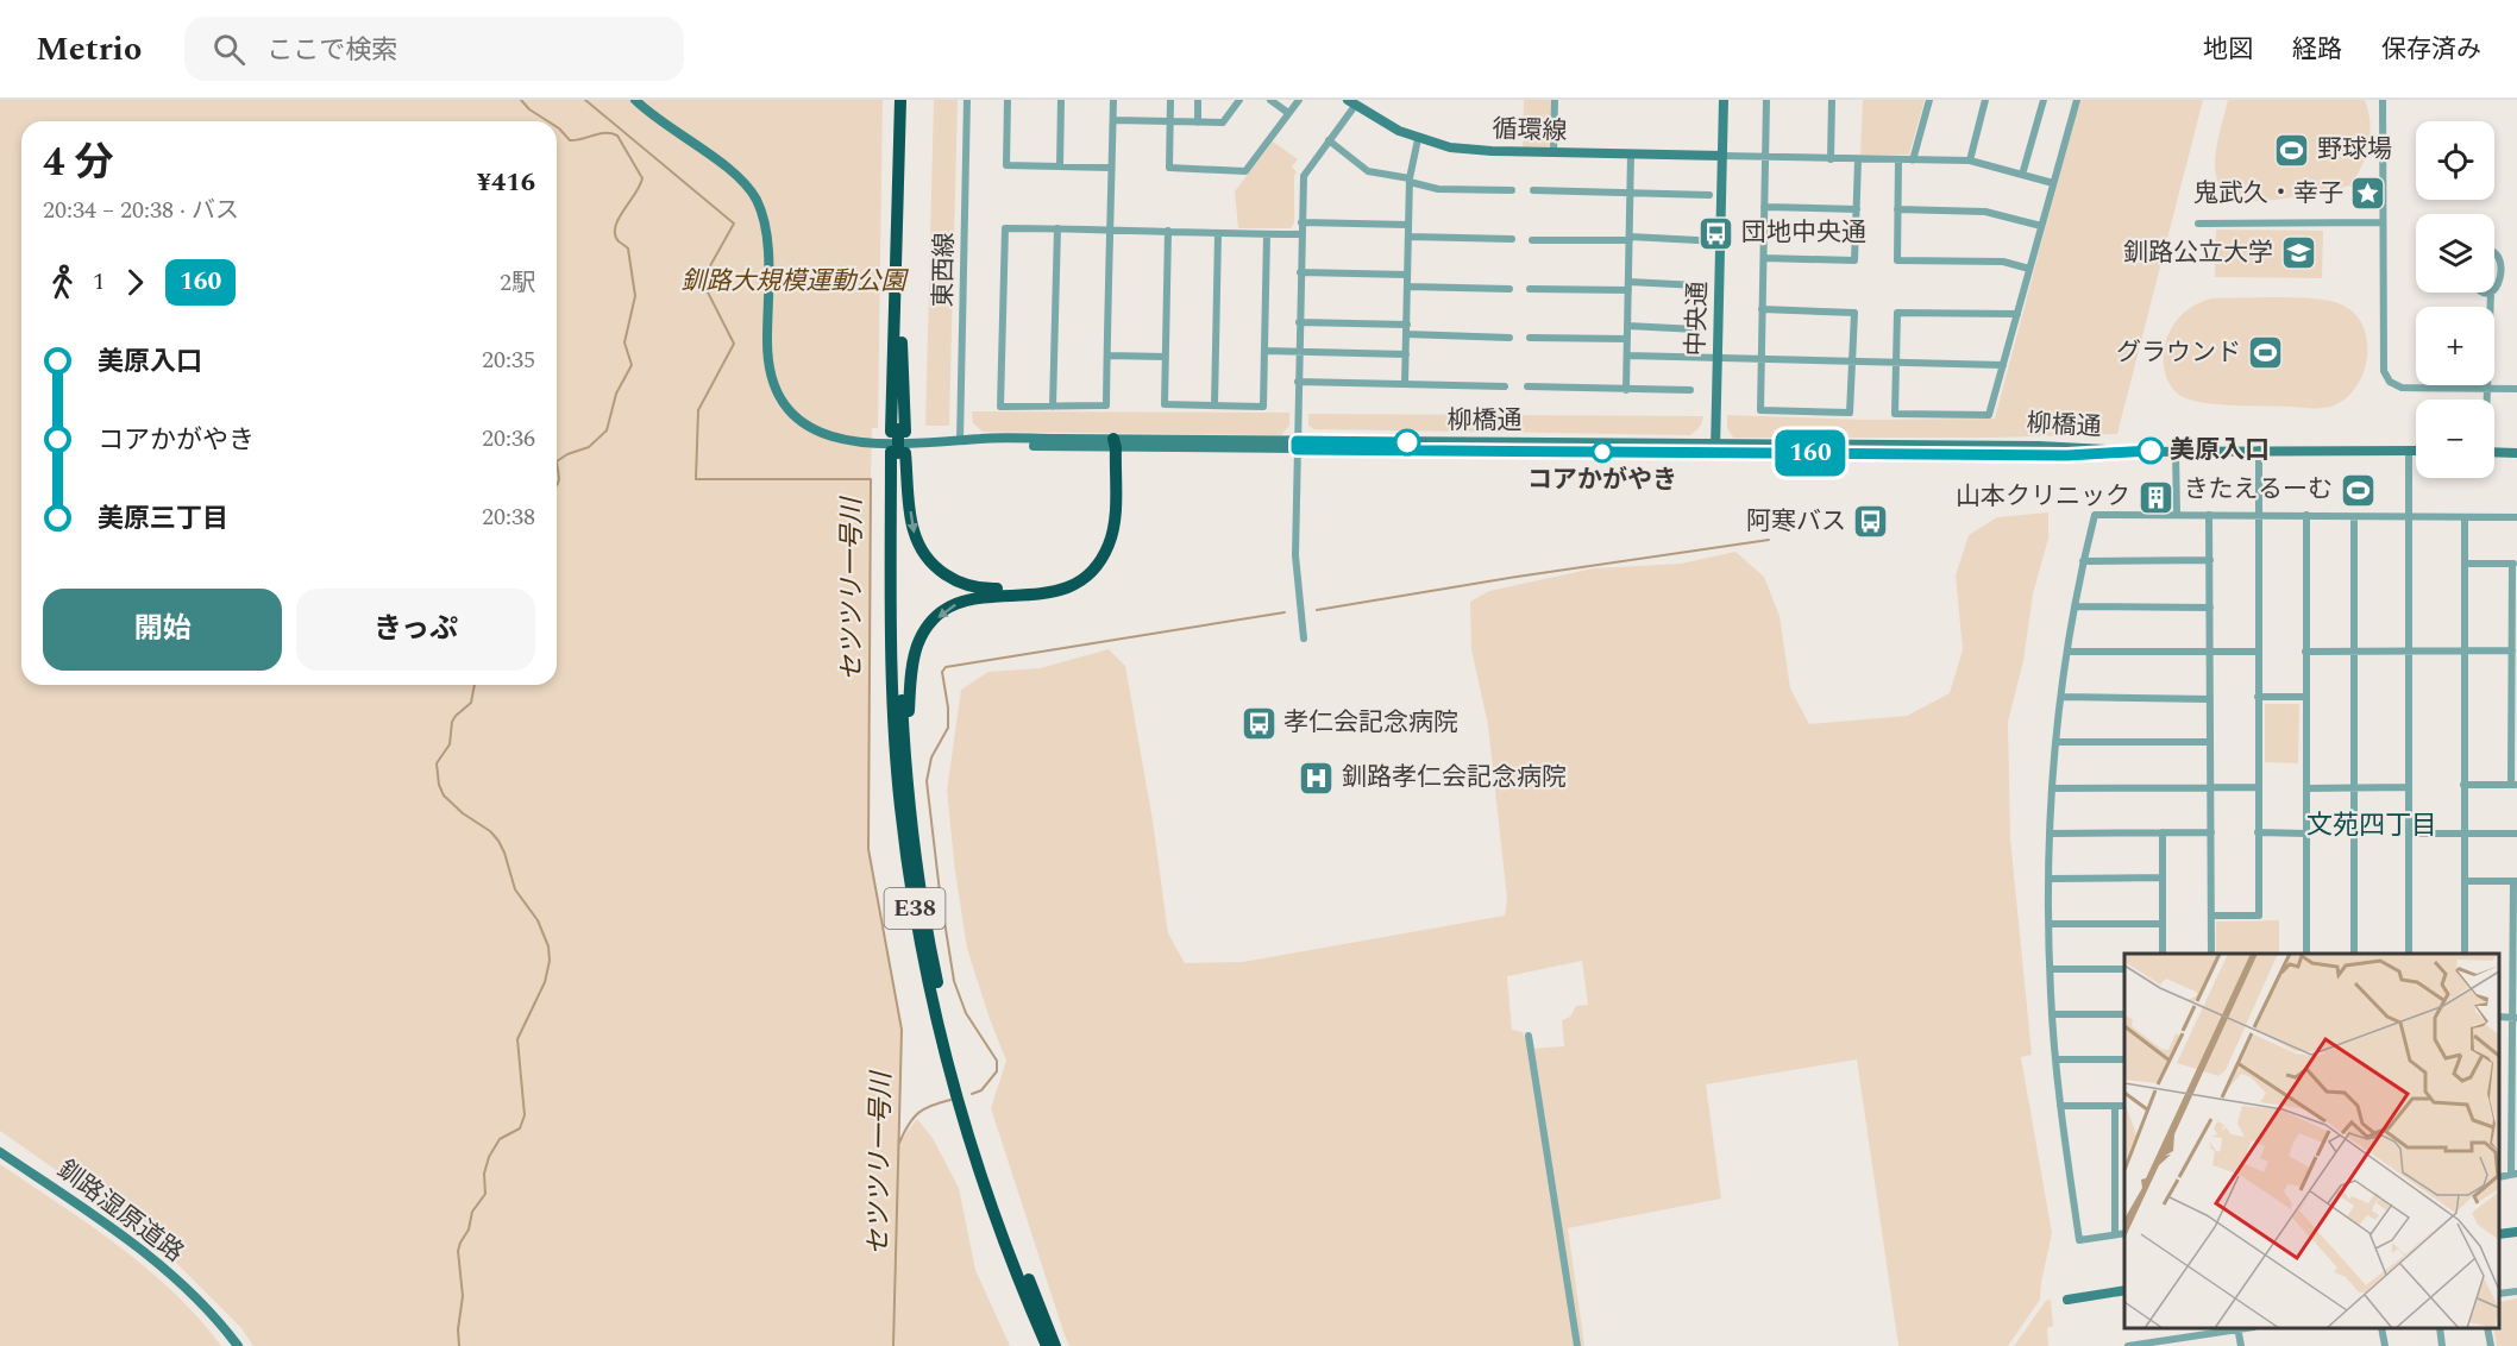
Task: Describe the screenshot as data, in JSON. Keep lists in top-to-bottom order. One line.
{"streets":{"highway":["E38"],"street":["循環線","東西線","中央通","柳橋通","釧路湿原道路"]},"crossings":[["循環線","中央通"],["東西線","柳橋通"],["中央通","柳橋通"]],"districts":["文苑四丁目"],"water":["セツツリ一号川"],"parks":["釧路大規模運動公園"],"places":{"sports":["野球場","グラウンド","きたえるーむ"],"place":["鬼武久・幸子"],"bus stop":["団地中央通","阿寒バス","孝仁会記念病院"],"school or university":["釧路公立大学"],"other":["美原入口","コアかがやき"],"building":["山本クリニック"],"hospital":["釧路孝仁会記念病院"]},"lines":["bus line 160"],"page":{"header":"Metrio","search":"ここで検索","nav":["地図","経路","保存済み"],"on_map":"160","map_buttons":["+","−"],"heading":["4 分","20:34 – 20:38 · バス","¥416"],"legs":["1","160","2駅"],"list":[{"name":"美原入口","value":"20:35"},{"name":"コアかがやき","value":"20:36"},{"name":"美原三丁目","value":"20:38"}],"buttons":["開始","きっぷ"]}}
